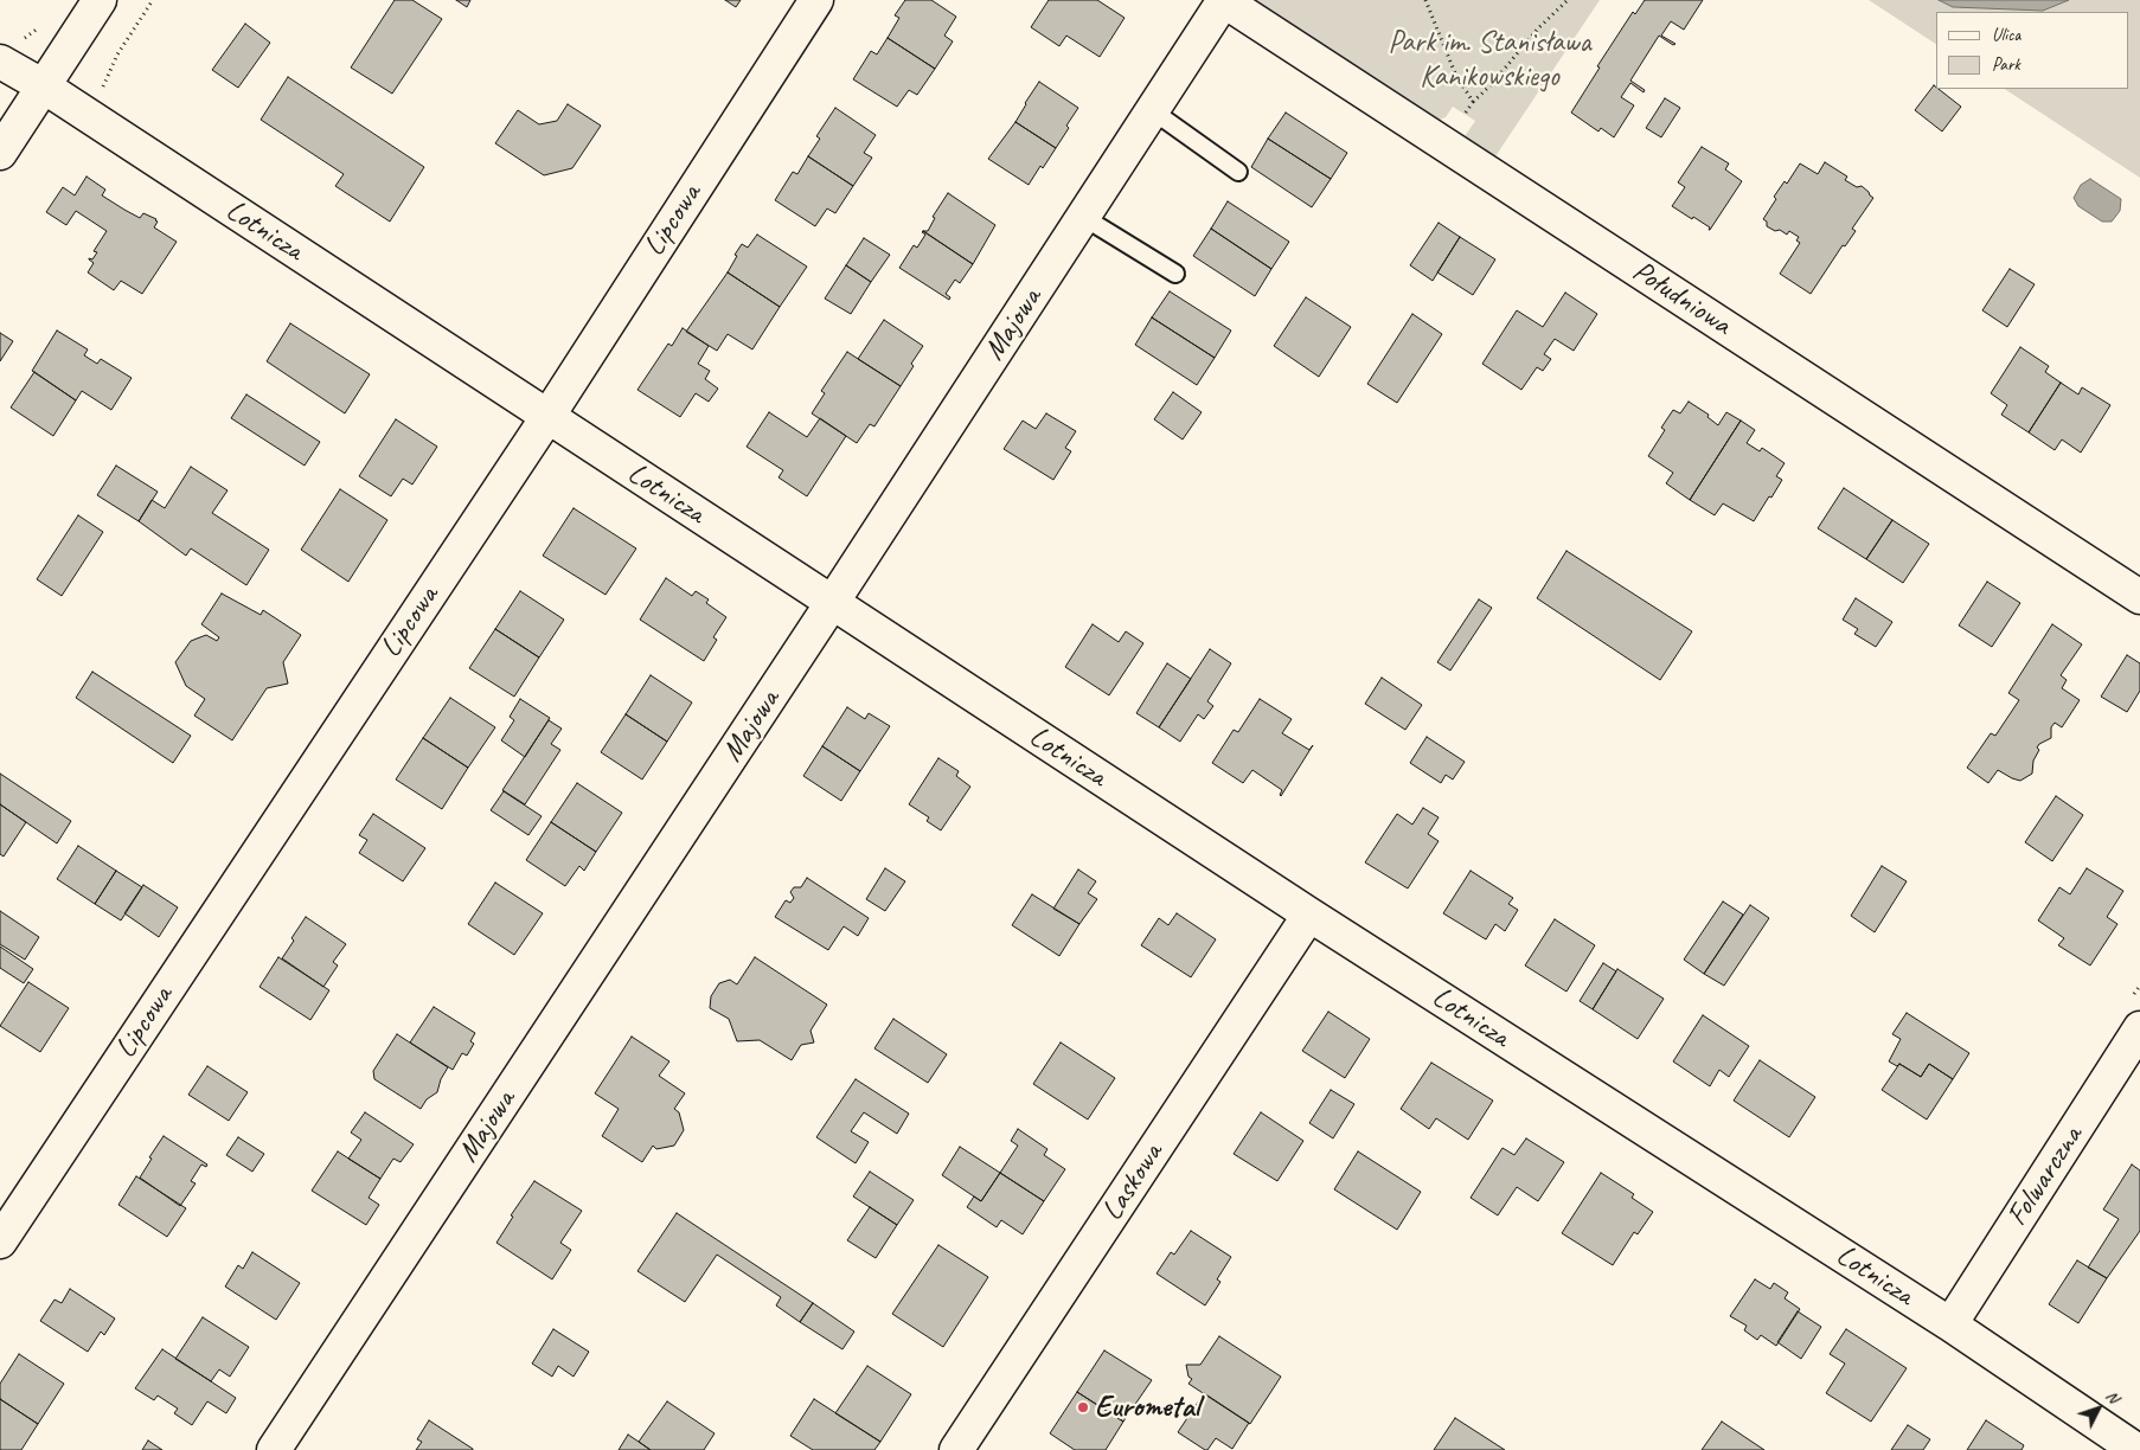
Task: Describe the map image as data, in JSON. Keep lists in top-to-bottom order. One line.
{"streets":{"street":["Lipcowa","Lotnicza","Południowa","Majowa","Folwarczna","Laskowa"]},"crossings":[["Lipcowa","Lotnicza"],["Lotnicza","Majowa"],["Lotnicza","Folwarczna"],["Lotnicza","Laskowa"],["Południowa","Majowa"]],"parks":["Park im. Stanisława Kanikowskiego"],"places":["Eurometal"],"legend":["Ulica","Park"],"north":"top right"}
